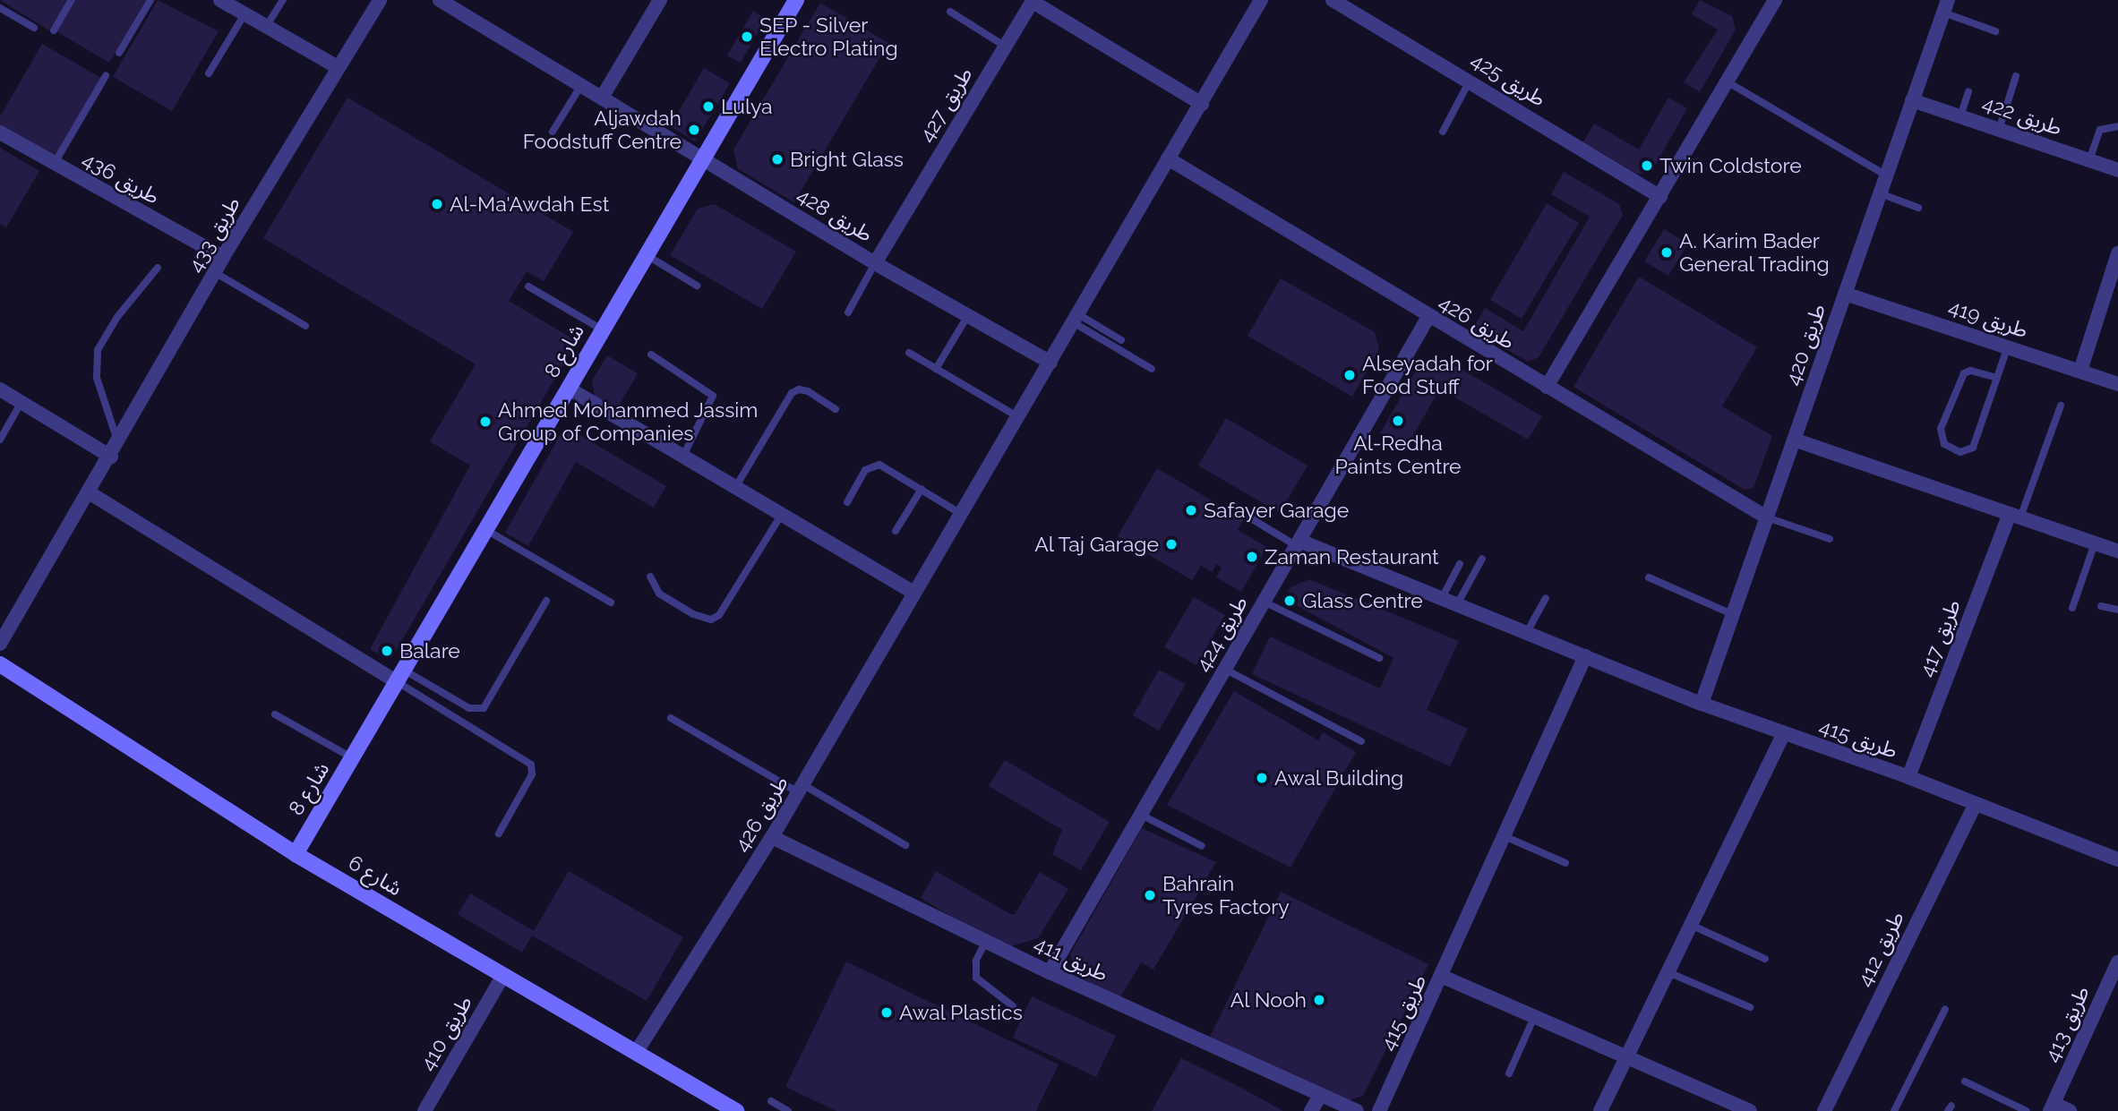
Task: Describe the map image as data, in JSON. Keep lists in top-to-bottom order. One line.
{"streets":{"street":["طريق 425","طريق 427","طريق 422","طريق 436","طريق 428","طريق 433","طريق 419","طريق 426","طريق 420","شارع 8","طريق 424","طريق 417","طريق 415","شارع 6","طريق 412","طريق 411","طريق 413","طريق 410"]},"crossings":[["طريق 427","طريق 428"],["طريق 422","طريق 420"],["طريق 436","طريق 433"],["طريق 428","طريق 426"],["طريق 428","شارع 8"],["طريق 419","طريق 420"],["طريق 426","طريق 420"],["طريق 426","طريق 424"],["طريق 426","شارع 6"],["طريق 426","طريق 411"],["طريق 420","طريق 415"],["شارع 8","شارع 6"],["طريق 424","طريق 415"],["طريق 424","طريق 411"],["طريق 417","طريق 415"],["طريق 415","طريق 412"],["شارع 6","طريق 410"]],"places":["SEP - Silver Electro Plating","Lulya","Aljawdah Foodstuff Centre","Bright Glass","Twin Coldstore","Al-Ma'Awdah Est","A. Karim Bader General Trading","Alseyadah for Food Stuff","Al-Redha Paints Centre","Ahmed Mohammed Jassim Group of Companies","Safayer Garage","Al Taj Garage","Zaman Restaurant","Glass Centre","Balare","Awal Building","Bahrain Tyres Factory","Al Nooh","Awal Plastics"]}
